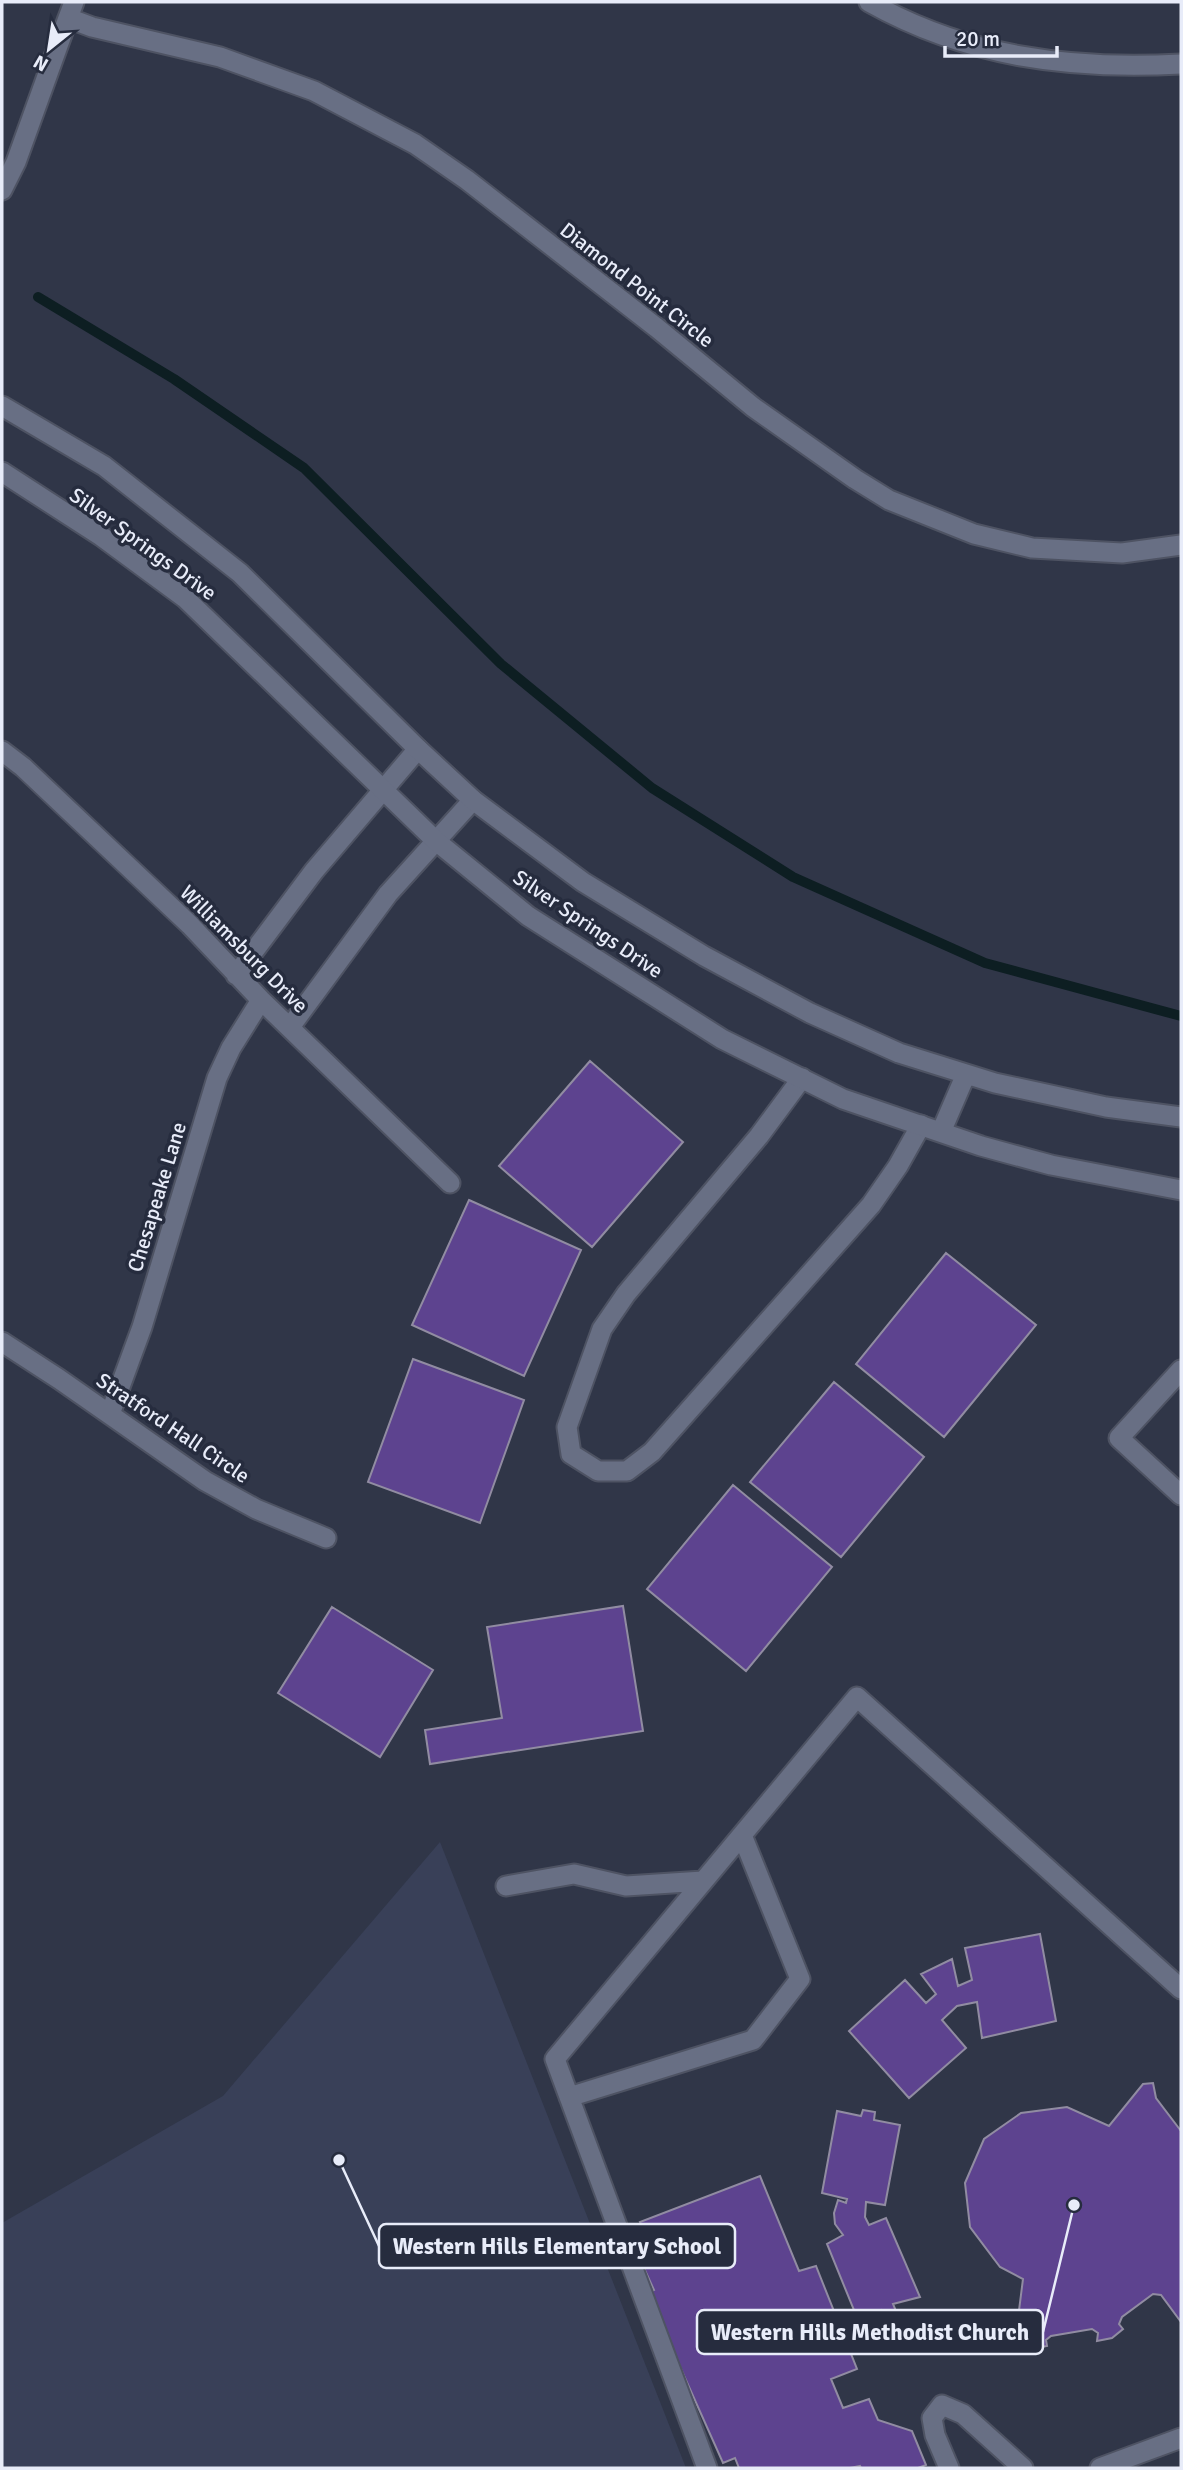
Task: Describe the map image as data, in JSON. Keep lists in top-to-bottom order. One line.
{"streets":{"street":["Diamond Point Circle","Silver Springs Drive","Williamsburg Drive","Chesapeake Lane","Stratford Hall Circle"]},"crossings":[["Williamsburg Drive","Chesapeake Lane"],["Chesapeake Lane","Stratford Hall Circle"]],"places":["Western Hills Elementary School","Western Hills Methodist Church"],"scale_bar":"20 m","north":"bottom left"}
